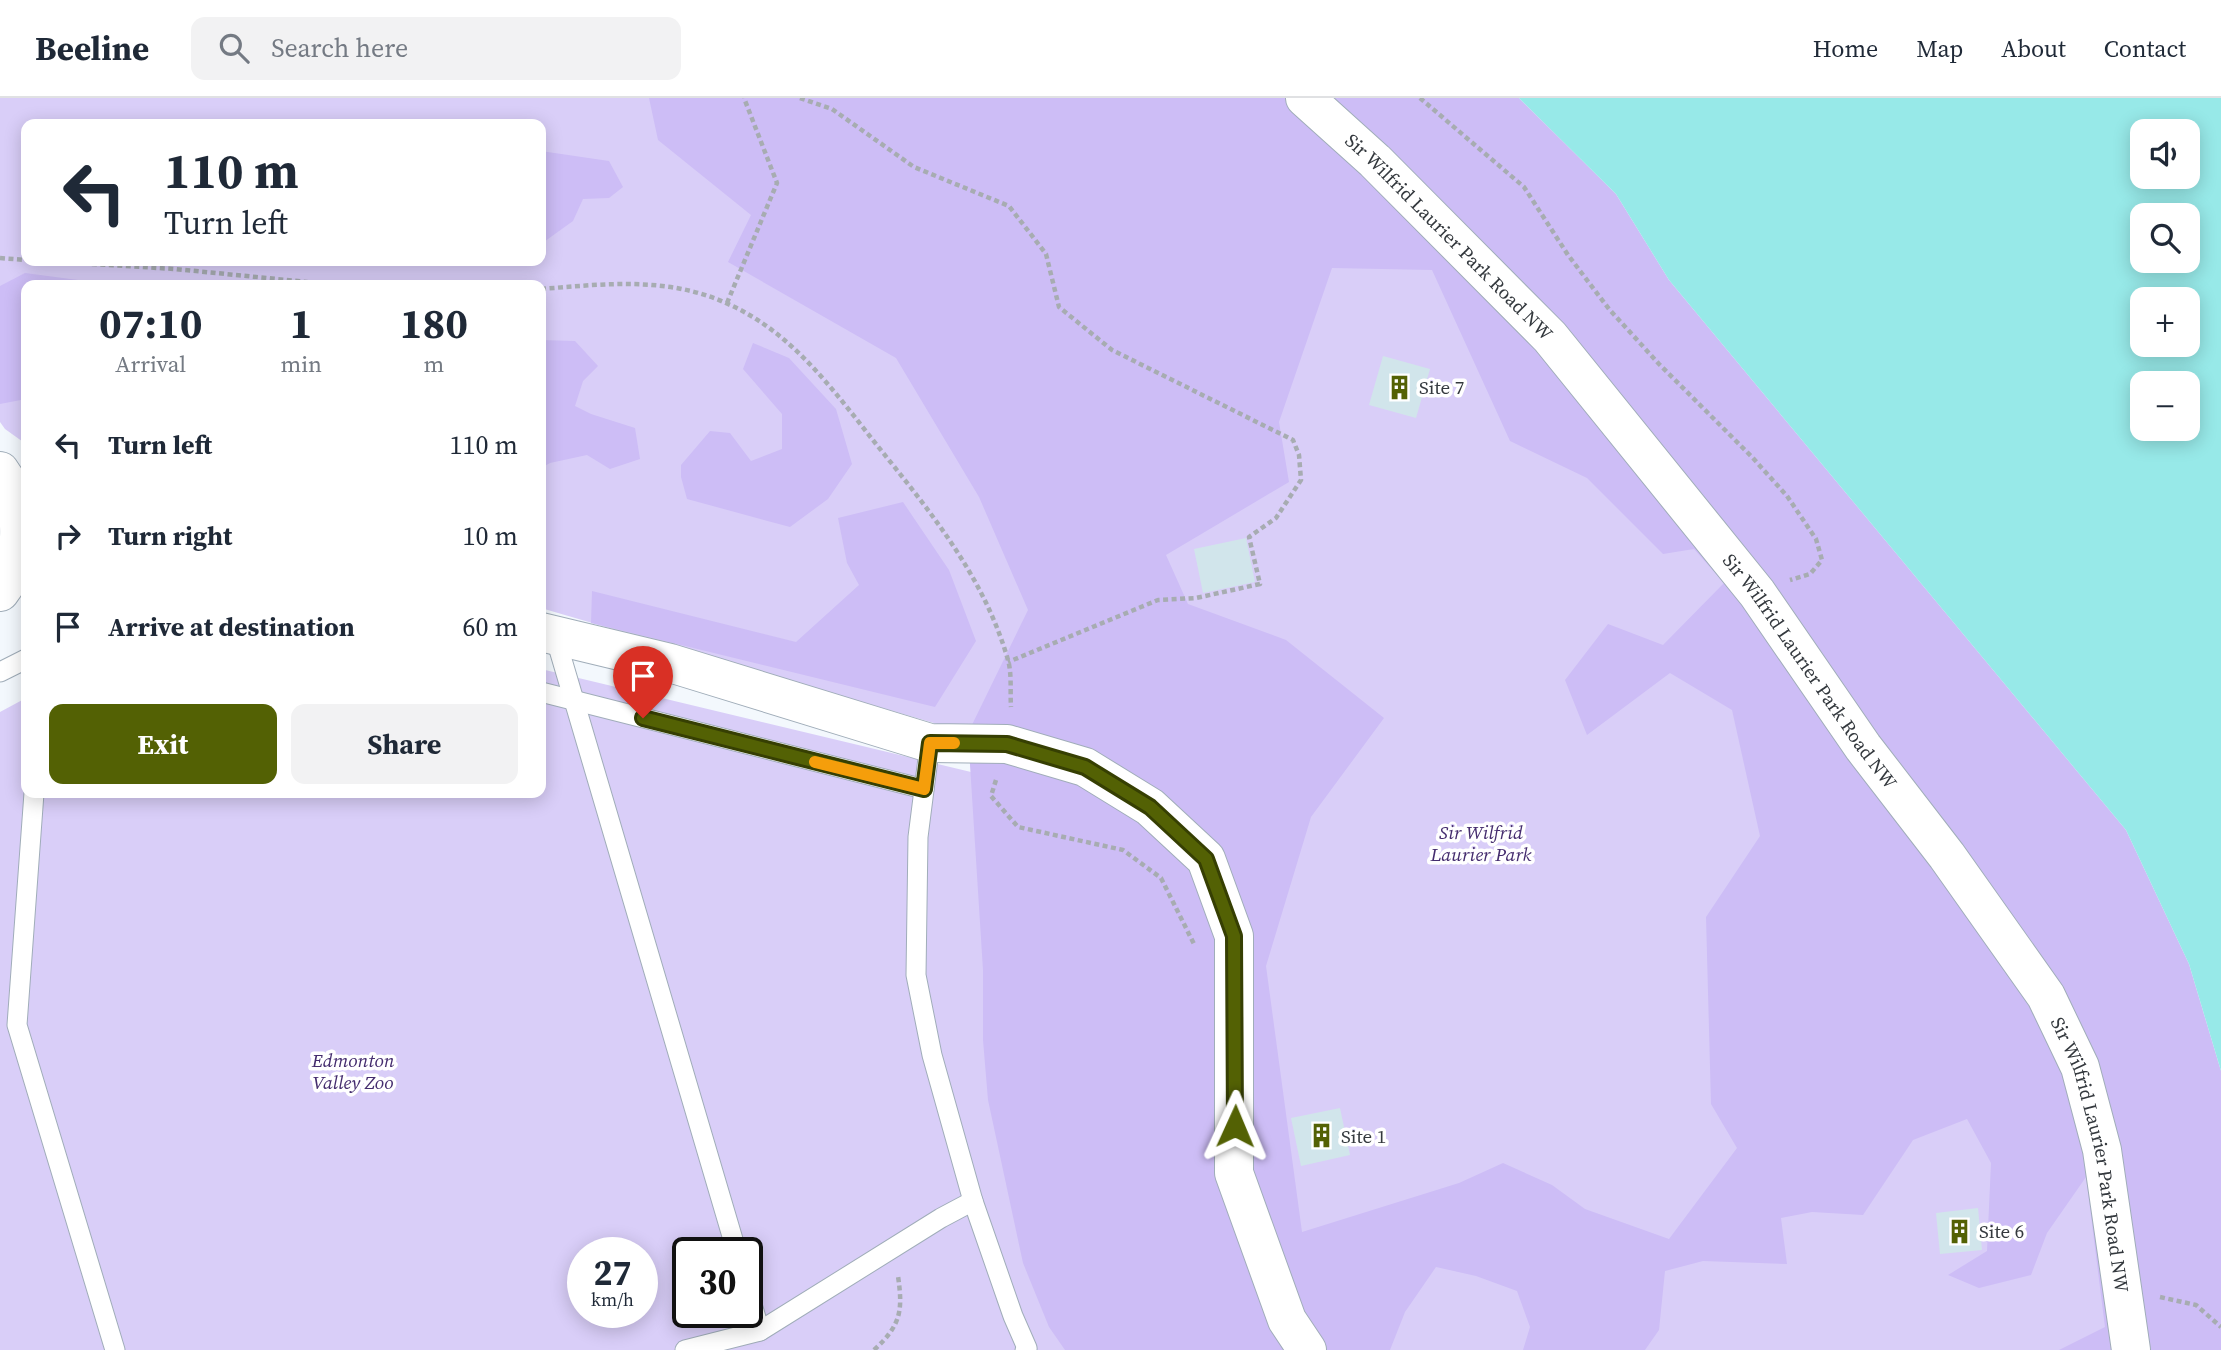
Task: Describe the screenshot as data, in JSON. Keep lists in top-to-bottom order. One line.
{"streets":{"street":["Sir Wilfrid Laurier Park Road NW"]},"parks":["Sir Wilfrid Laurier Park","Edmonton Valley Zoo"],"places":{"building":["Site 7","Site 1","Site 6"]},"page":{"header":"Beeline","search":"Search here","nav":["Home","Map","About","Contact"],"map_buttons":["+","−"],"turn":["110 m","Turn left"],"eta":["07:10","Arrival","1","min","180","m"],"list":[{"name":"Turn left","value":"110 m"},{"name":"Turn right","value":"10 m"},{"name":"Arrive at destination","value":"60 m"}],"buttons":["Exit","Share"],"speed":"27 km/h","limit":"30"}}
